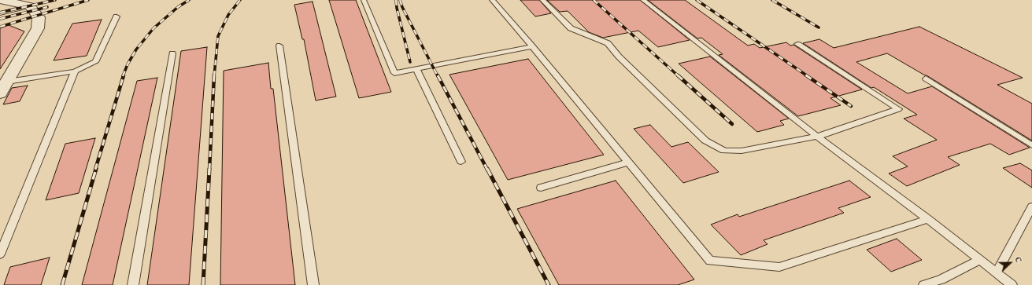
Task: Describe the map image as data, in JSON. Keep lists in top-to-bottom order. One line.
{"north":"right"}
